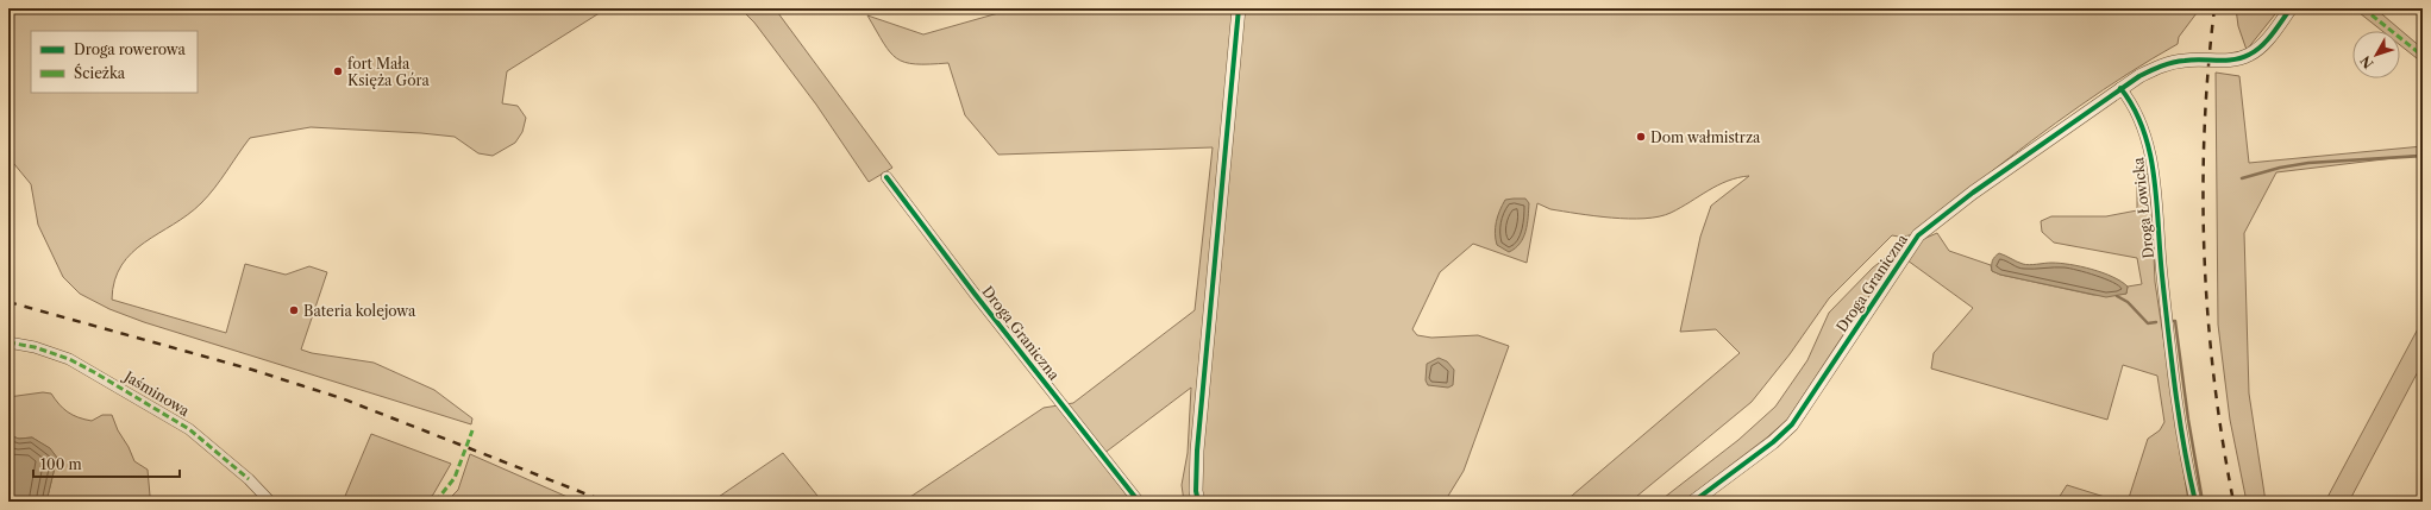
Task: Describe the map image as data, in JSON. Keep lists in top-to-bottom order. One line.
{"streets":{"street":["Droga Łowicka","Droga Graniczna","Jaśminowa"]},"crossings":[["Droga Łowicka","Droga Graniczna"]],"places":["fort Mała Księża Góra","Dom wałmistrza","Bateria kolejowa"],"legend":["Droga rowerowa","Ścieżka"],"scale_bar":"100 m","north":"bottom left"}
